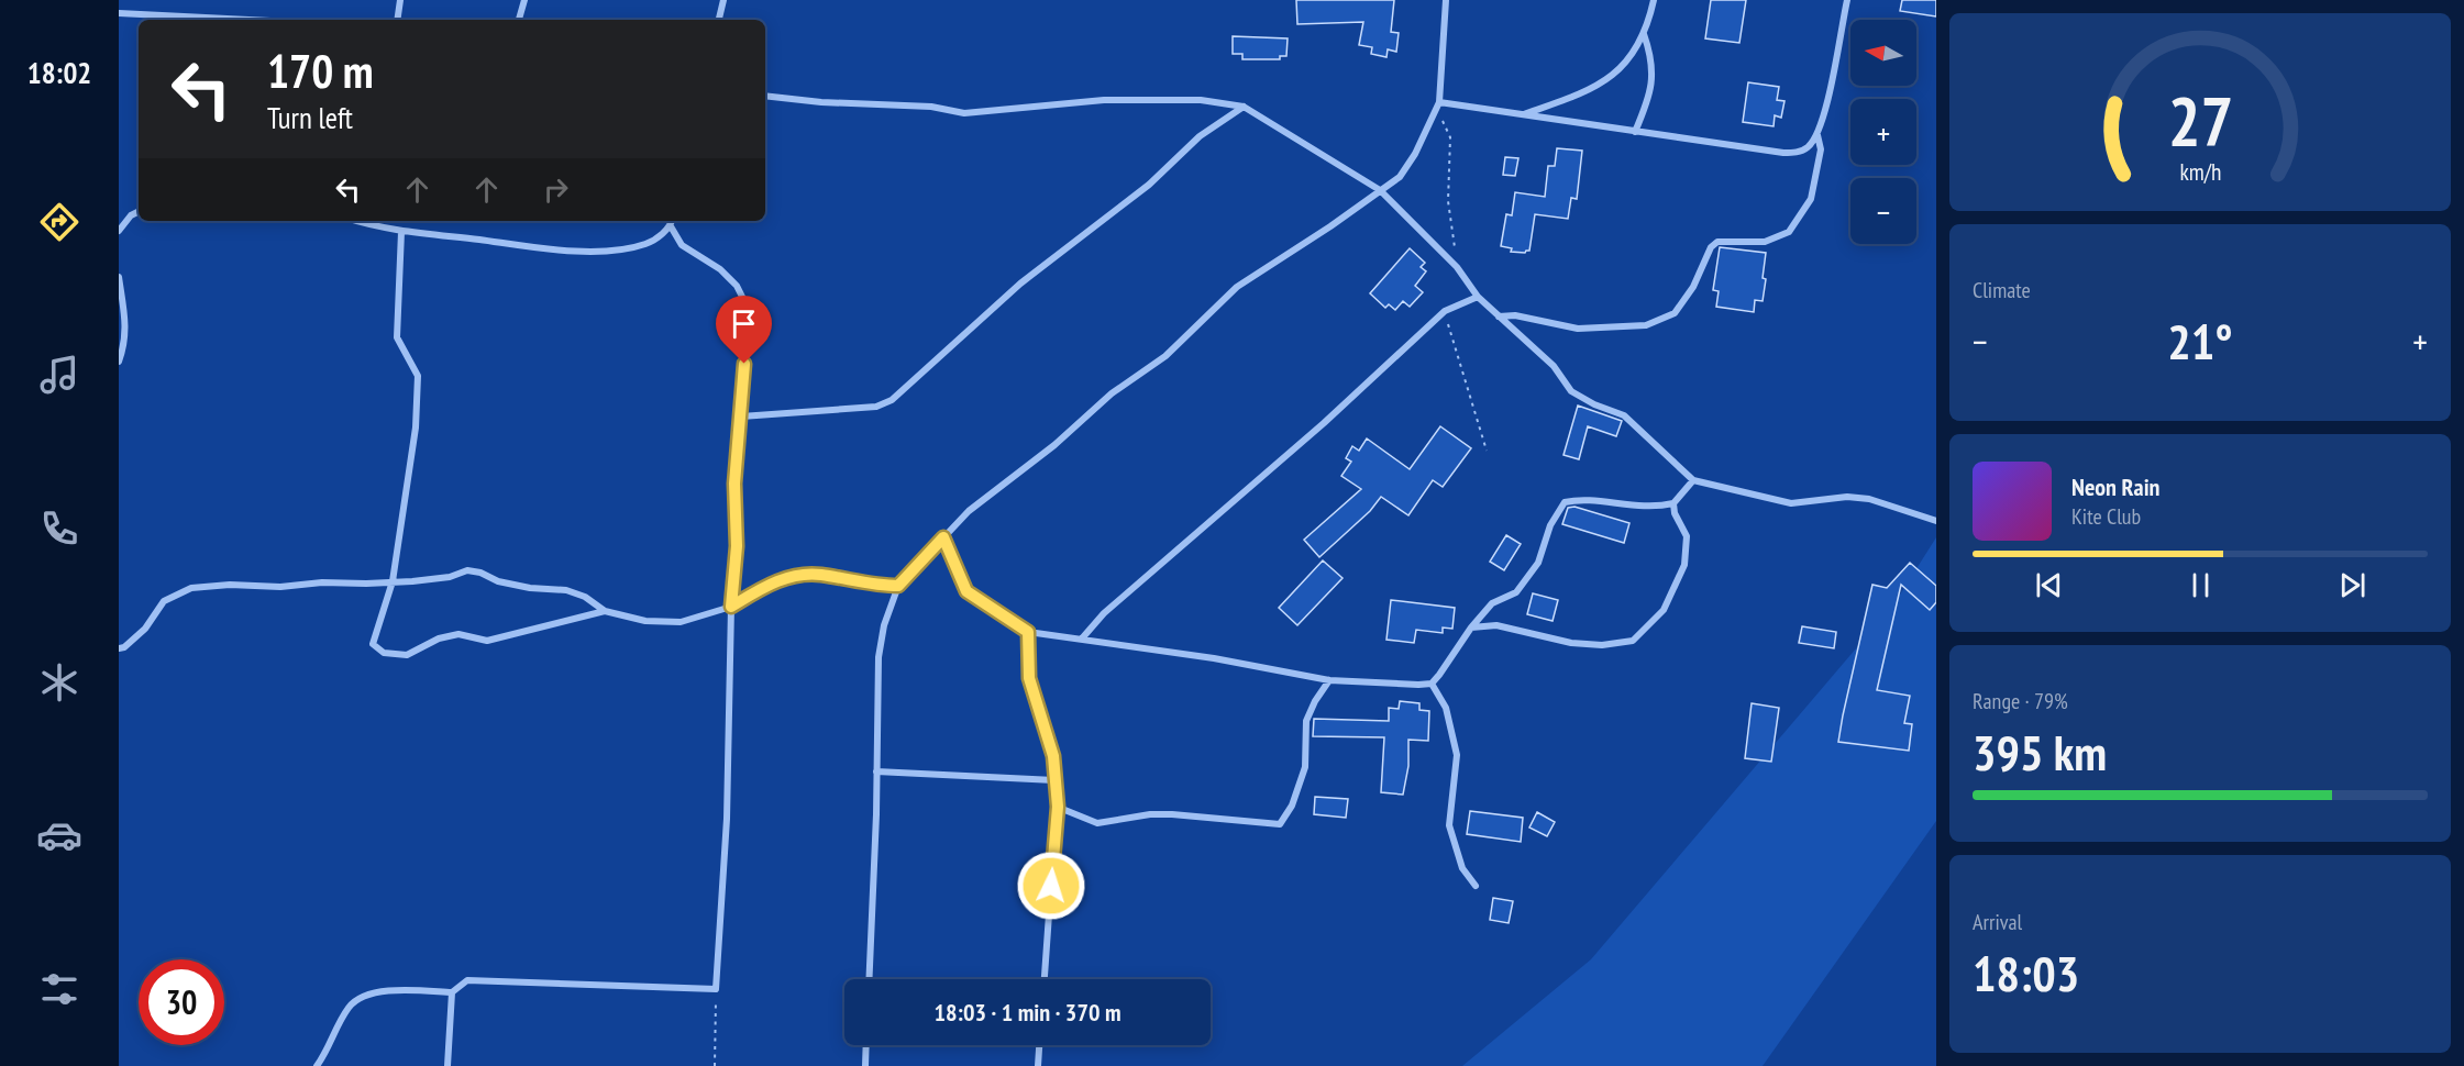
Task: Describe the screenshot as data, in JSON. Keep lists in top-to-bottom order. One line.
{"north":"left","page":{"tabs":"18:02","map_buttons":["+","−"],"turn":["170 m","Turn left"],"tile":["Climate",["Range · 79%","395 km"],["Arrival","18:03"]],"heat":["−","21°","+"],"song":["Neon Rain","Kite Club"],"limit":"30","trip":"18:03 · 1 min · 370 m","gauge":["27","km/h"]}}
